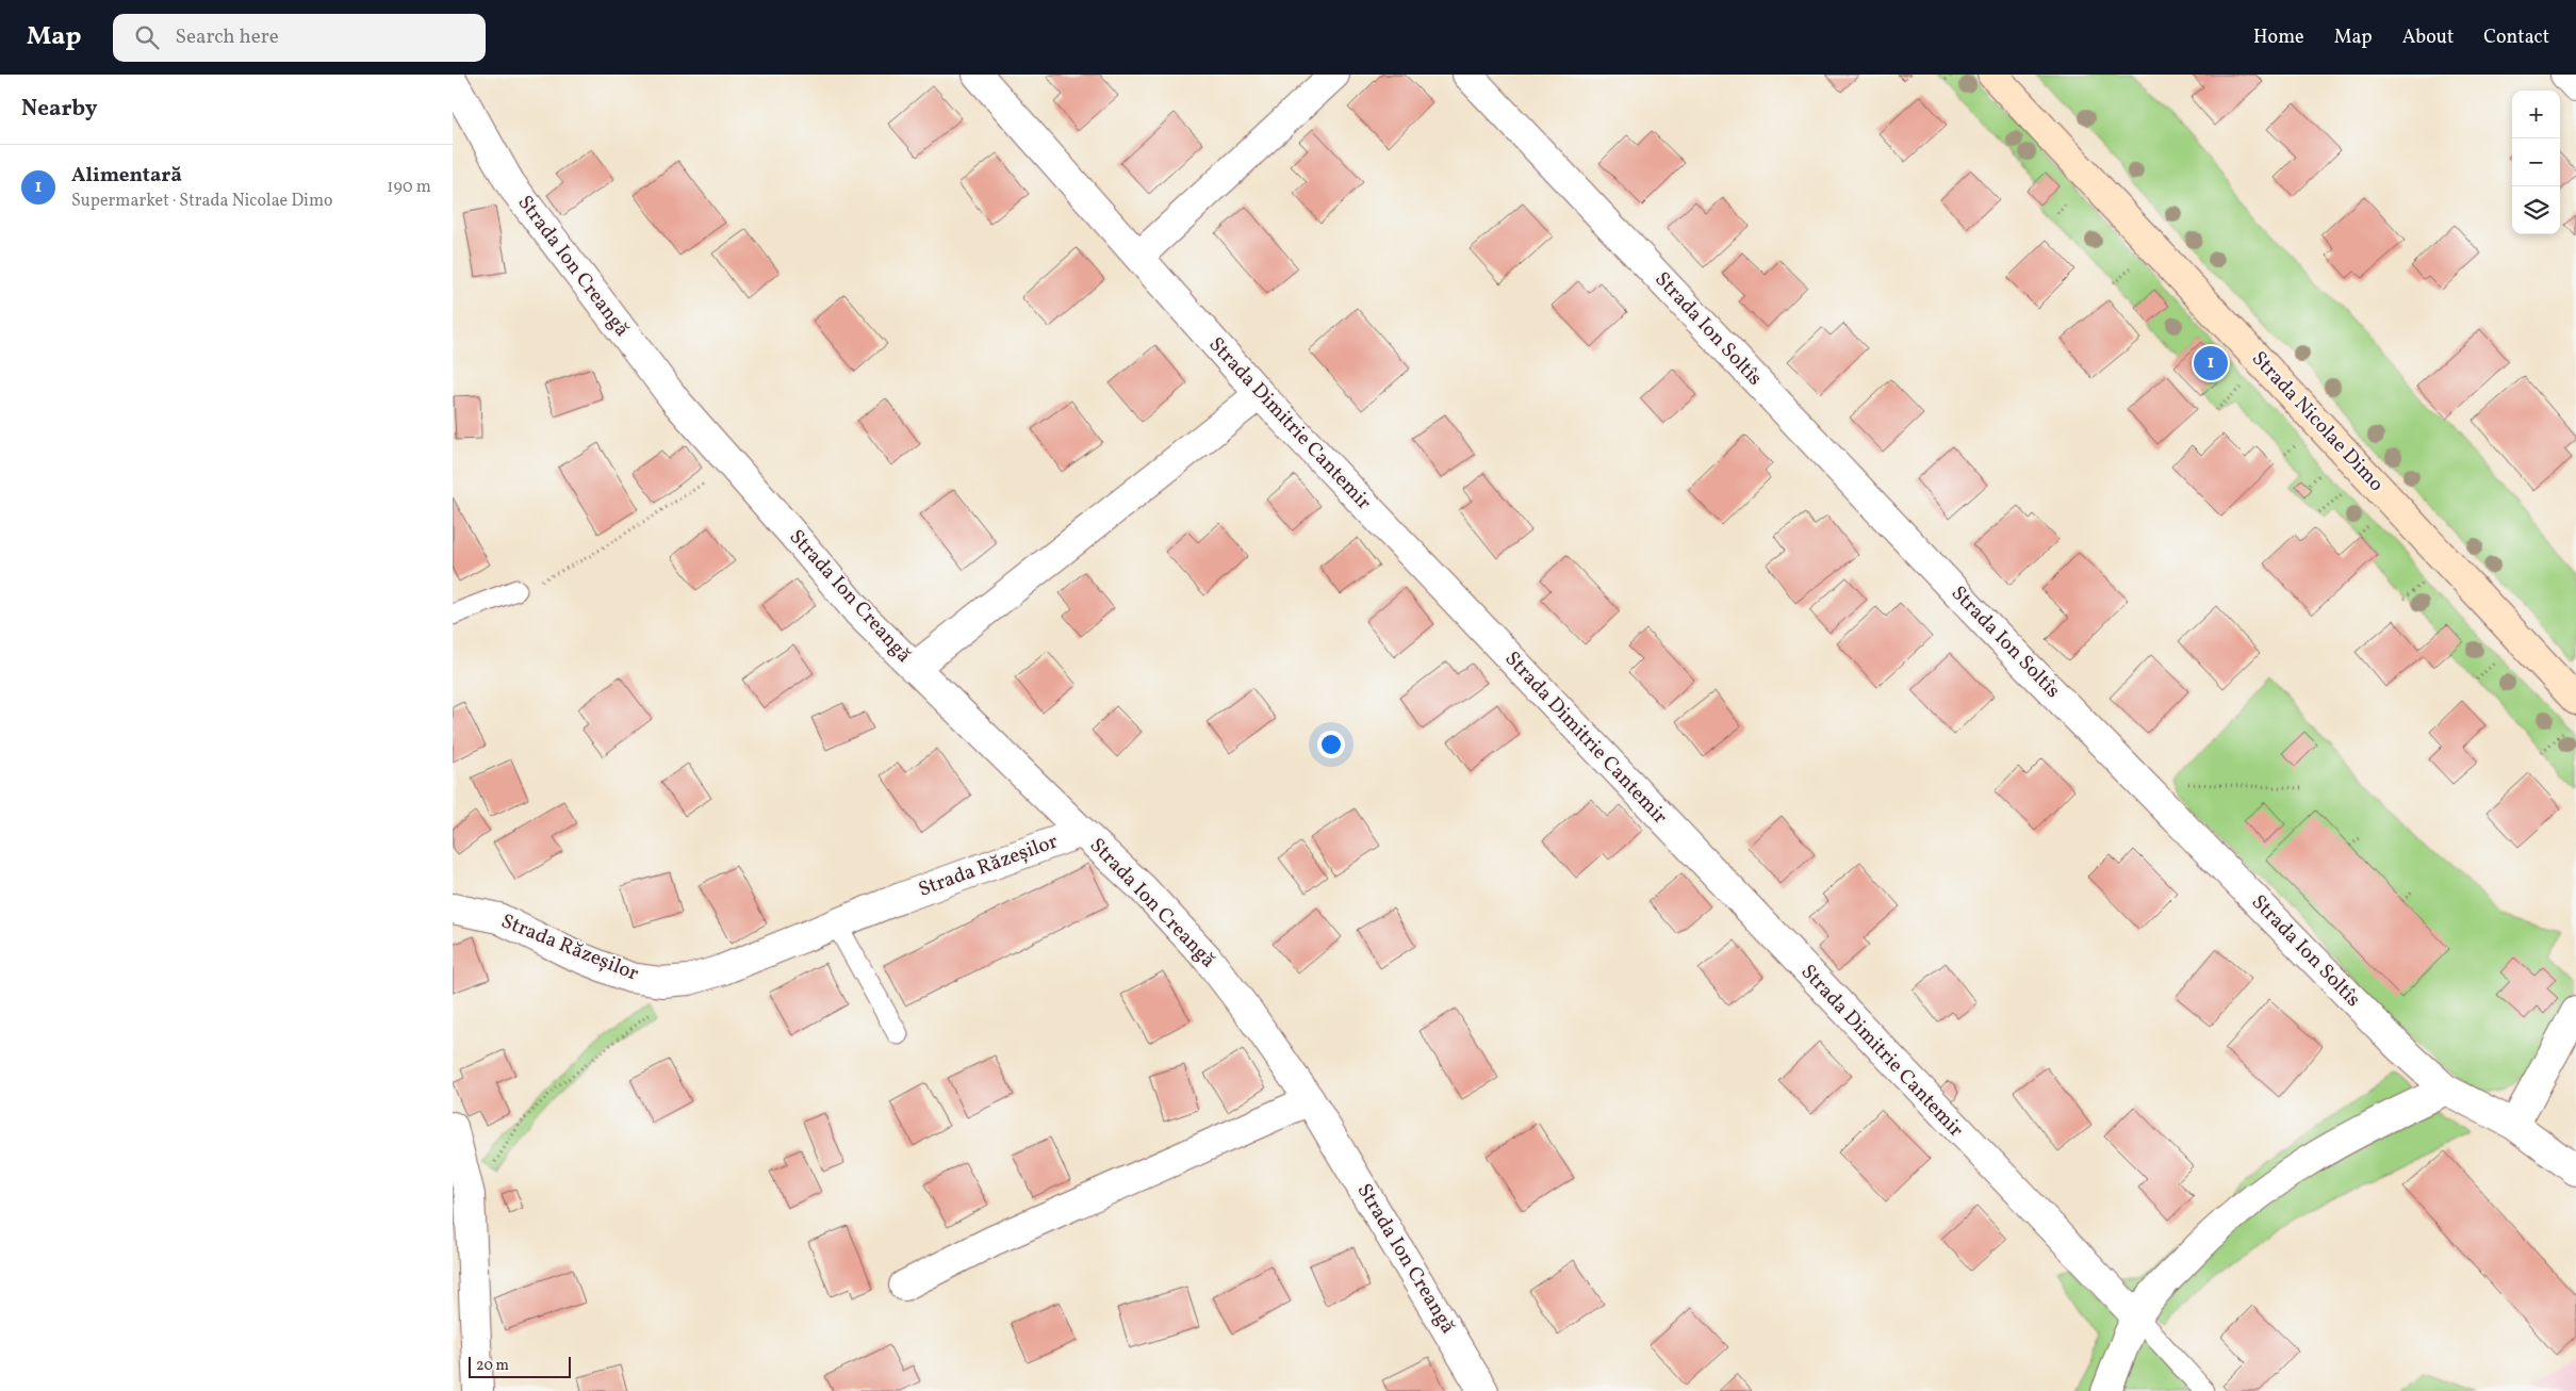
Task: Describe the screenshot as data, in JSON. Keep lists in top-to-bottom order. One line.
{"streets":{"street":["Strada Ion Creangă","Strada Ion Soltîs","Strada Nicolae Dimo","Strada Dimitrie Cantemir","Strada Răzeșilor"]},"crossings":[["Strada Ion Creangă","Strada Răzeșilor"]],"scale_bar":"20 m","page":{"header":"Map","search":"Search here","nav":["Home","Map","About","Contact"],"heading":"Nearby","map_buttons":["+","−"],"list":[{"mark":"1","name":"Alimentară","note":"Supermarket · Strada Nicolae Dimo","value":"190 m"}],"pins":"1","scale":"20 m"}}
